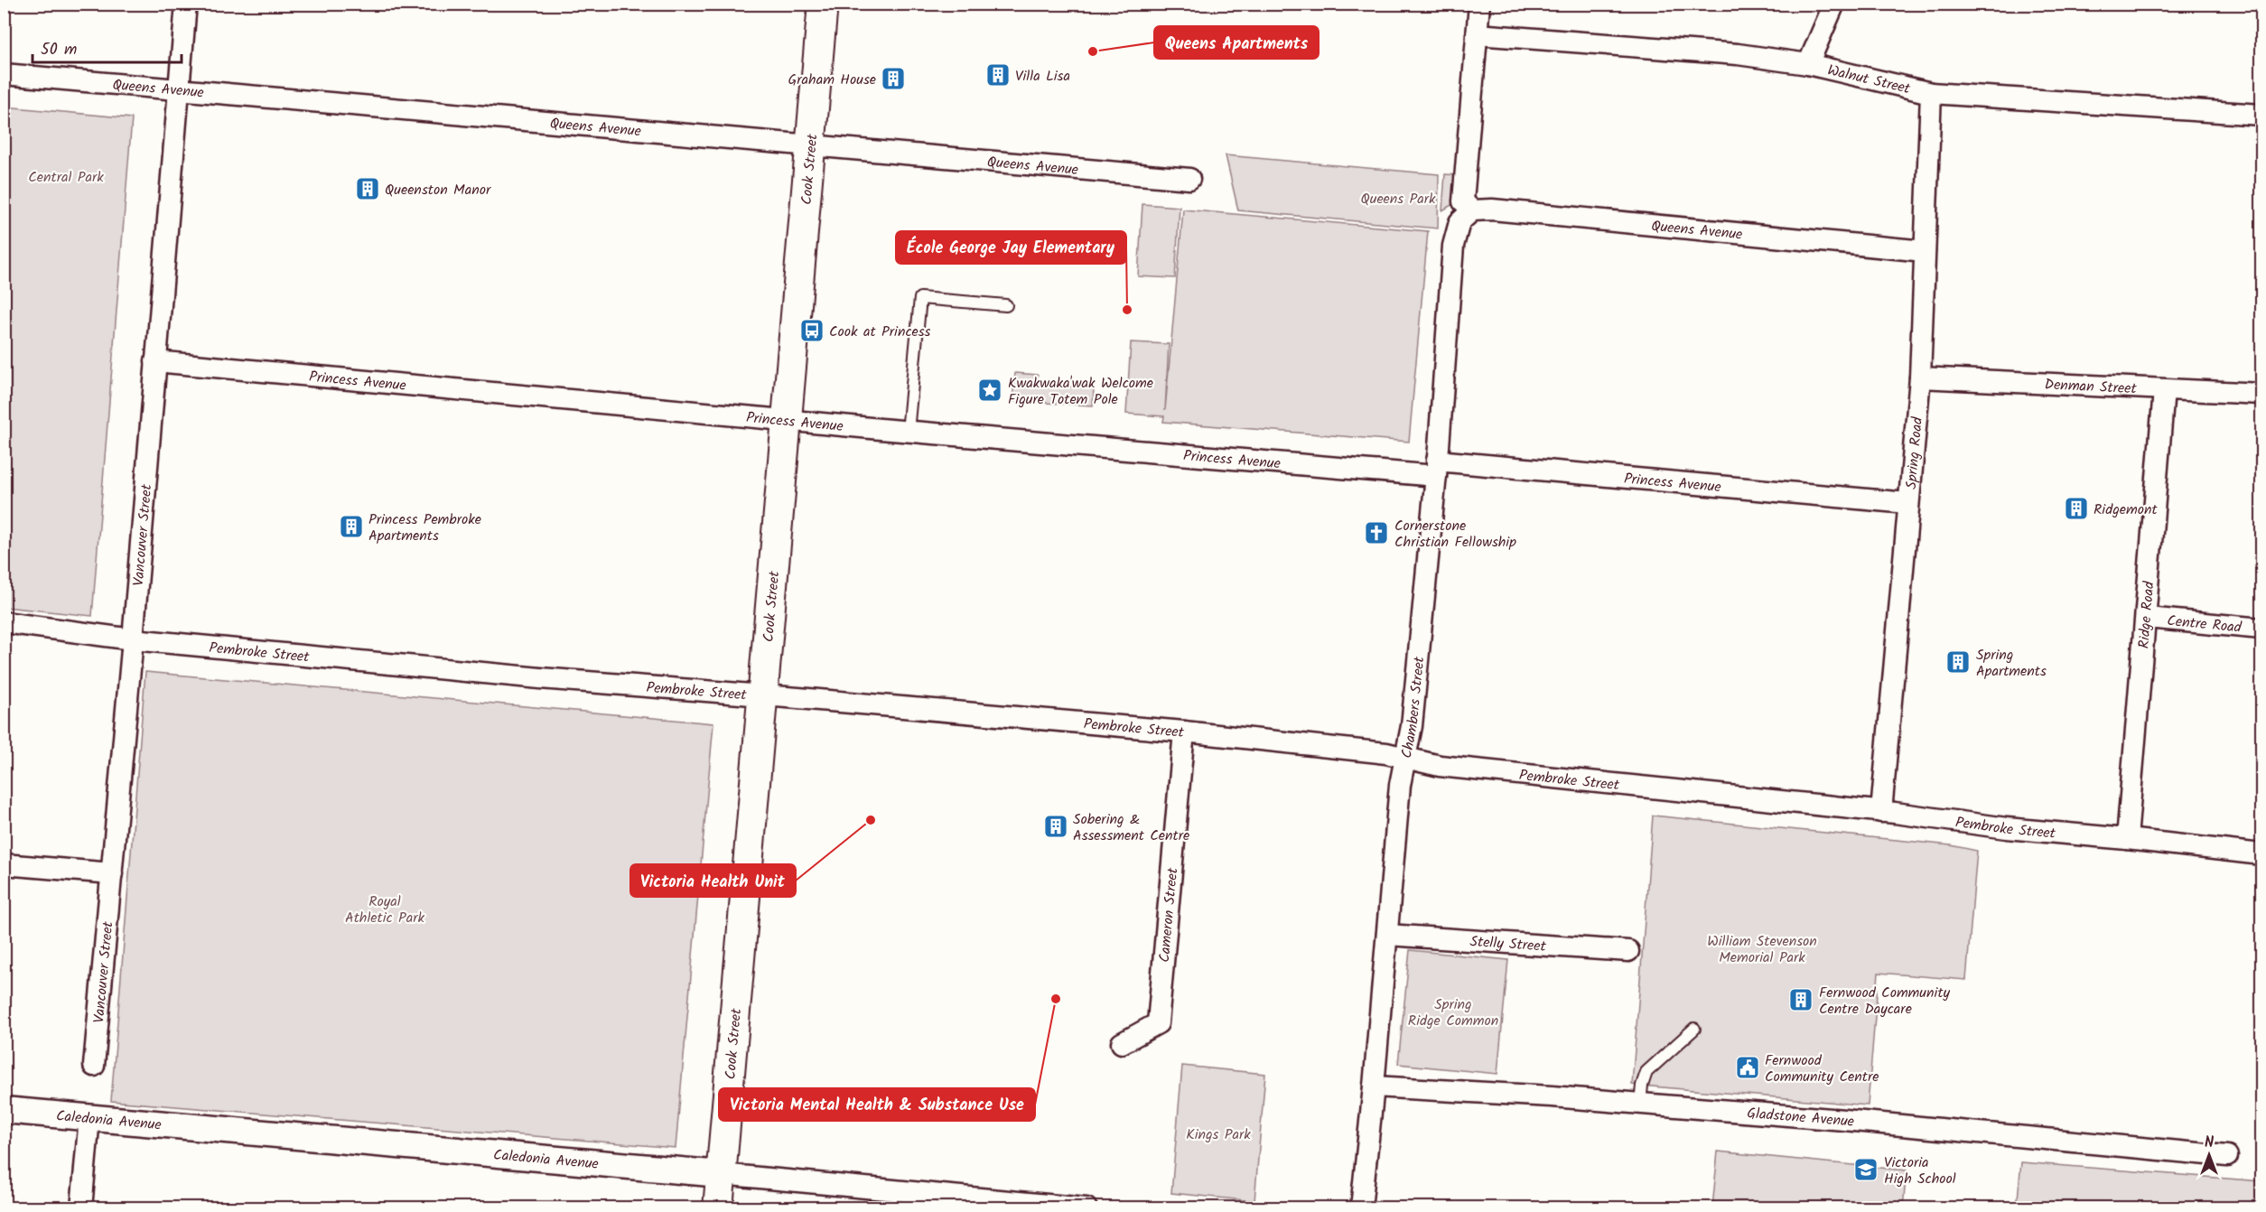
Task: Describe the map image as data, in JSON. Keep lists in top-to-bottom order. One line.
{"streets":{"main road":["Cook Street"],"street":["Walnut Street","Queens Avenue","Princess Avenue","Denman Street","Spring Road","Vancouver Street","Ridge Road","Centre Road","Pembroke Street","Chambers Street","Cameron Street","Stelly Street","Gladstone Avenue","Caledonia Avenue"]},"crossings":[["Walnut Street","Spring Road"],["Queens Avenue","Cook Street"],["Queens Avenue","Spring Road"],["Queens Avenue","Vancouver Street"],["Queens Avenue","Chambers Street"],["Cook Street","Princess Avenue"],["Cook Street","Pembroke Street"],["Cook Street","Caledonia Avenue"],["Princess Avenue","Spring Road"],["Princess Avenue","Vancouver Street"],["Princess Avenue","Chambers Street"],["Denman Street","Spring Road"],["Denman Street","Ridge Road"],["Spring Road","Pembroke Street"],["Vancouver Street","Pembroke Street"],["Ridge Road","Centre Road"],["Ridge Road","Pembroke Street"],["Pembroke Street","Chambers Street"],["Pembroke Street","Cameron Street"],["Chambers Street","Stelly Street"],["Chambers Street","Gladstone Avenue"]],"parks":["Central Park","Queens Park","Royal Athletic Park","William Stevenson Memorial Park","Spring Ridge Common","Kings Park"],"places":{"other":["Queens Apartments","École George Jay Elementary","Victoria Health Unit","Victoria Mental Health & Substance Use"],"building":["Villa Lisa","Graham House","Queenston Manor","Ridgemont","Princess Pembroke Apartments","Spring Apartments","Sobering & Assessment Centre","Fernwood Community Centre Daycare"],"bus stop":["Cook at Princess"],"place":["Kwakwaka'wak Welcome Figure Totem Pole"],"church":["Cornerstone Christian Fellowship"],"public building":["Fernwood Community Centre"],"school or university":["Victoria High School"]},"scale_bar":"50 m","north":"top"}
